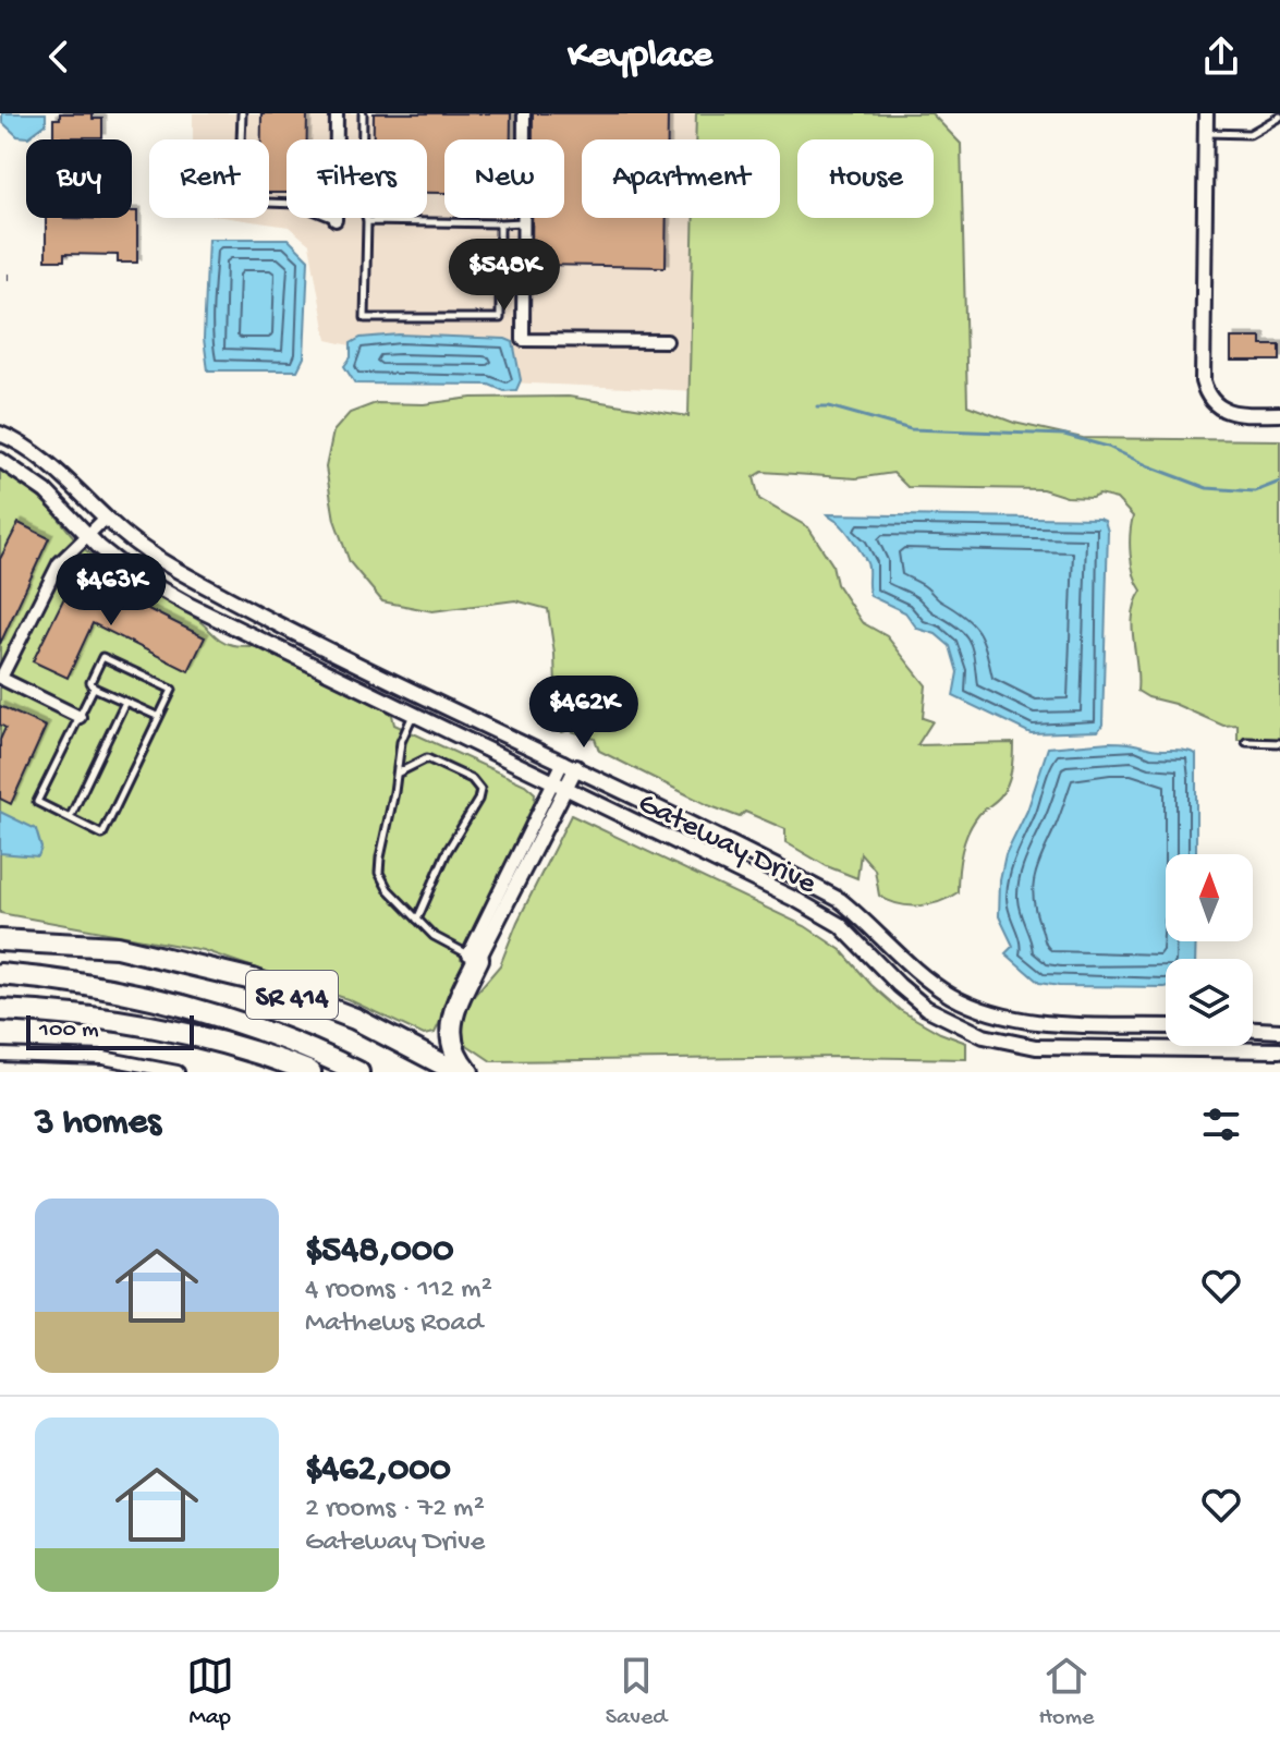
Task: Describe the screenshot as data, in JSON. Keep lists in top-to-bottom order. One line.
{"streets":{"highway":["SR 414"],"street":["Gateway Drive"]},"scale_bar":"100 m","north":"top","page":{"header":"Keyplace","chip":["Buy","Rent","Filters","New","Apartment","House"],"price":["$548K","$463K","$462K"],"scale":"100 m","heading":"3 homes","list":[{"name":"$548,000","note":"4 rooms · 112 m² · Mathews Road"},{"name":"$462,000","note":"2 rooms · 72 m² · Gateway Drive"}],"tabs":["Map","Saved","Home"]}}
